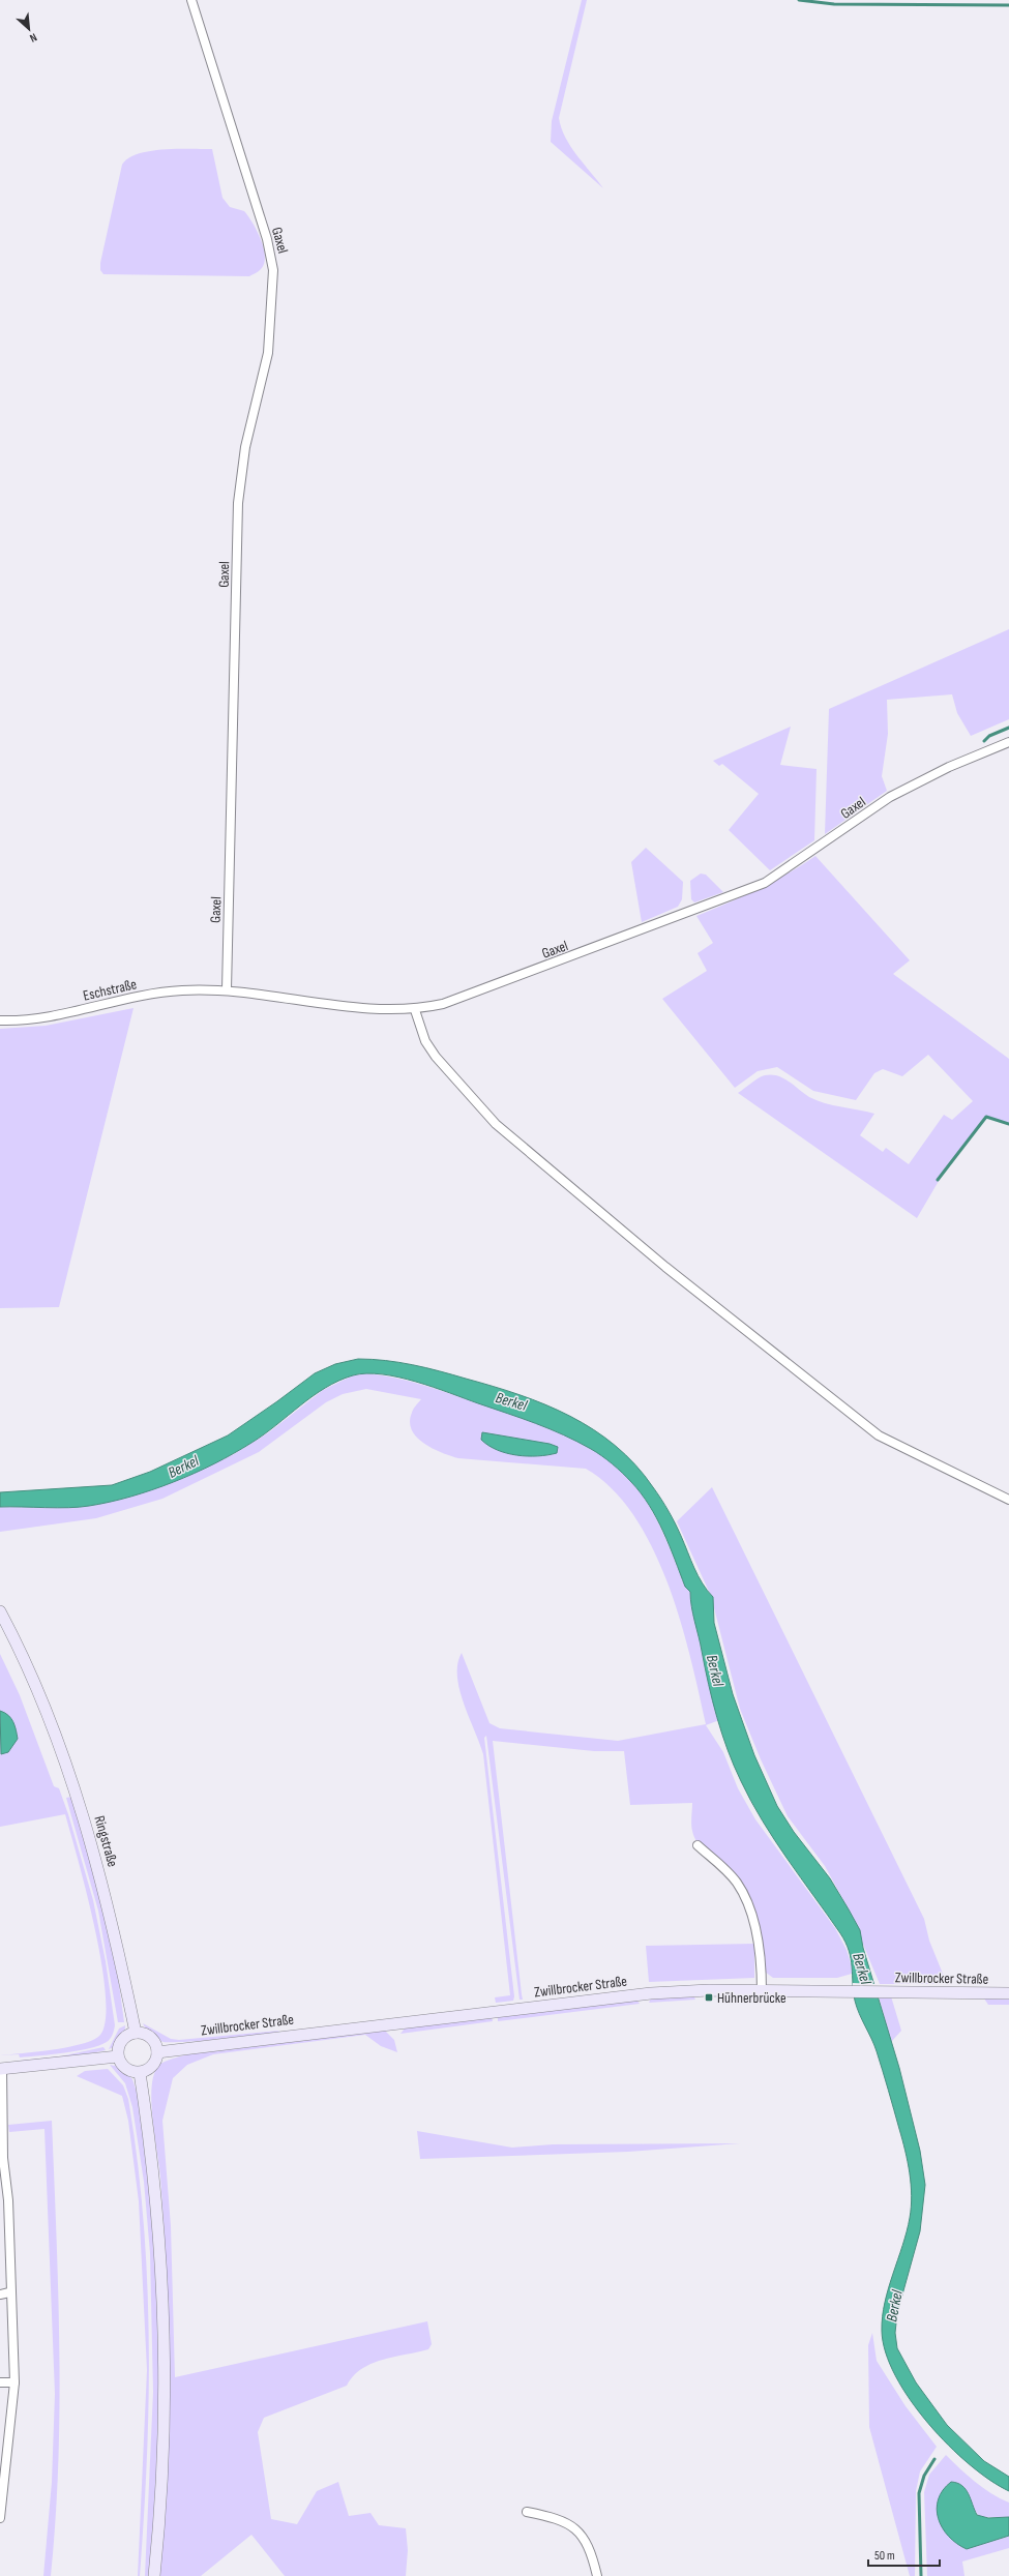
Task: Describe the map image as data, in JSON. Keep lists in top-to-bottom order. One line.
{"streets":{"main road":["Ringstraße","Zwillbrocker Straße"],"street":["Gaxel","Eschstraße"]},"crossings":[["Gaxel","Eschstraße"],["Ringstraße","Zwillbrocker Straße"]],"water":["Berkel"],"places":{"transit":["Hühnerbrücke"]},"scale_bar":"50 m","north":"bottom right"}
